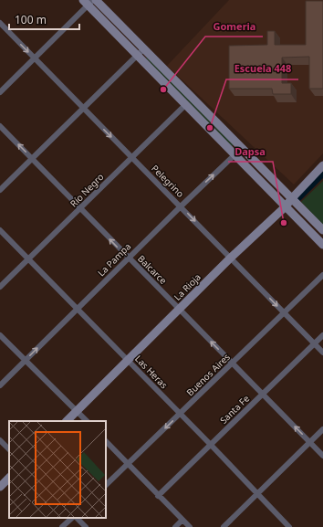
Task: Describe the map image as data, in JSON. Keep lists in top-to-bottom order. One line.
{"streets":{"main road":["La Rioja"],"street":["Pelegrino","Río Negro","La Pampa","Balcarce","Las Heras","Buenos Aires","Santa Fe"]},"crossings":[["Pelegrino","Río Negro"],["Pelegrino","La Pampa"],["Pelegrino","La Rioja"],["Pelegrino","Buenos Aires"],["Pelegrino","Santa Fe"],["Río Negro","Balcarce"],["Río Negro","Las Heras"],["La Pampa","Balcarce"],["La Pampa","Las Heras"],["Balcarce","La Rioja"],["Balcarce","Buenos Aires"],["Balcarce","Santa Fe"],["La Rioja","Las Heras"],["Las Heras","Buenos Aires"],["Las Heras","Santa Fe"]],"one_way":["Pelegrino","La Pampa","Balcarce"],"places":["Gomeria","Escuela 448","Dapsa"],"scale_bar":"100 m"}
